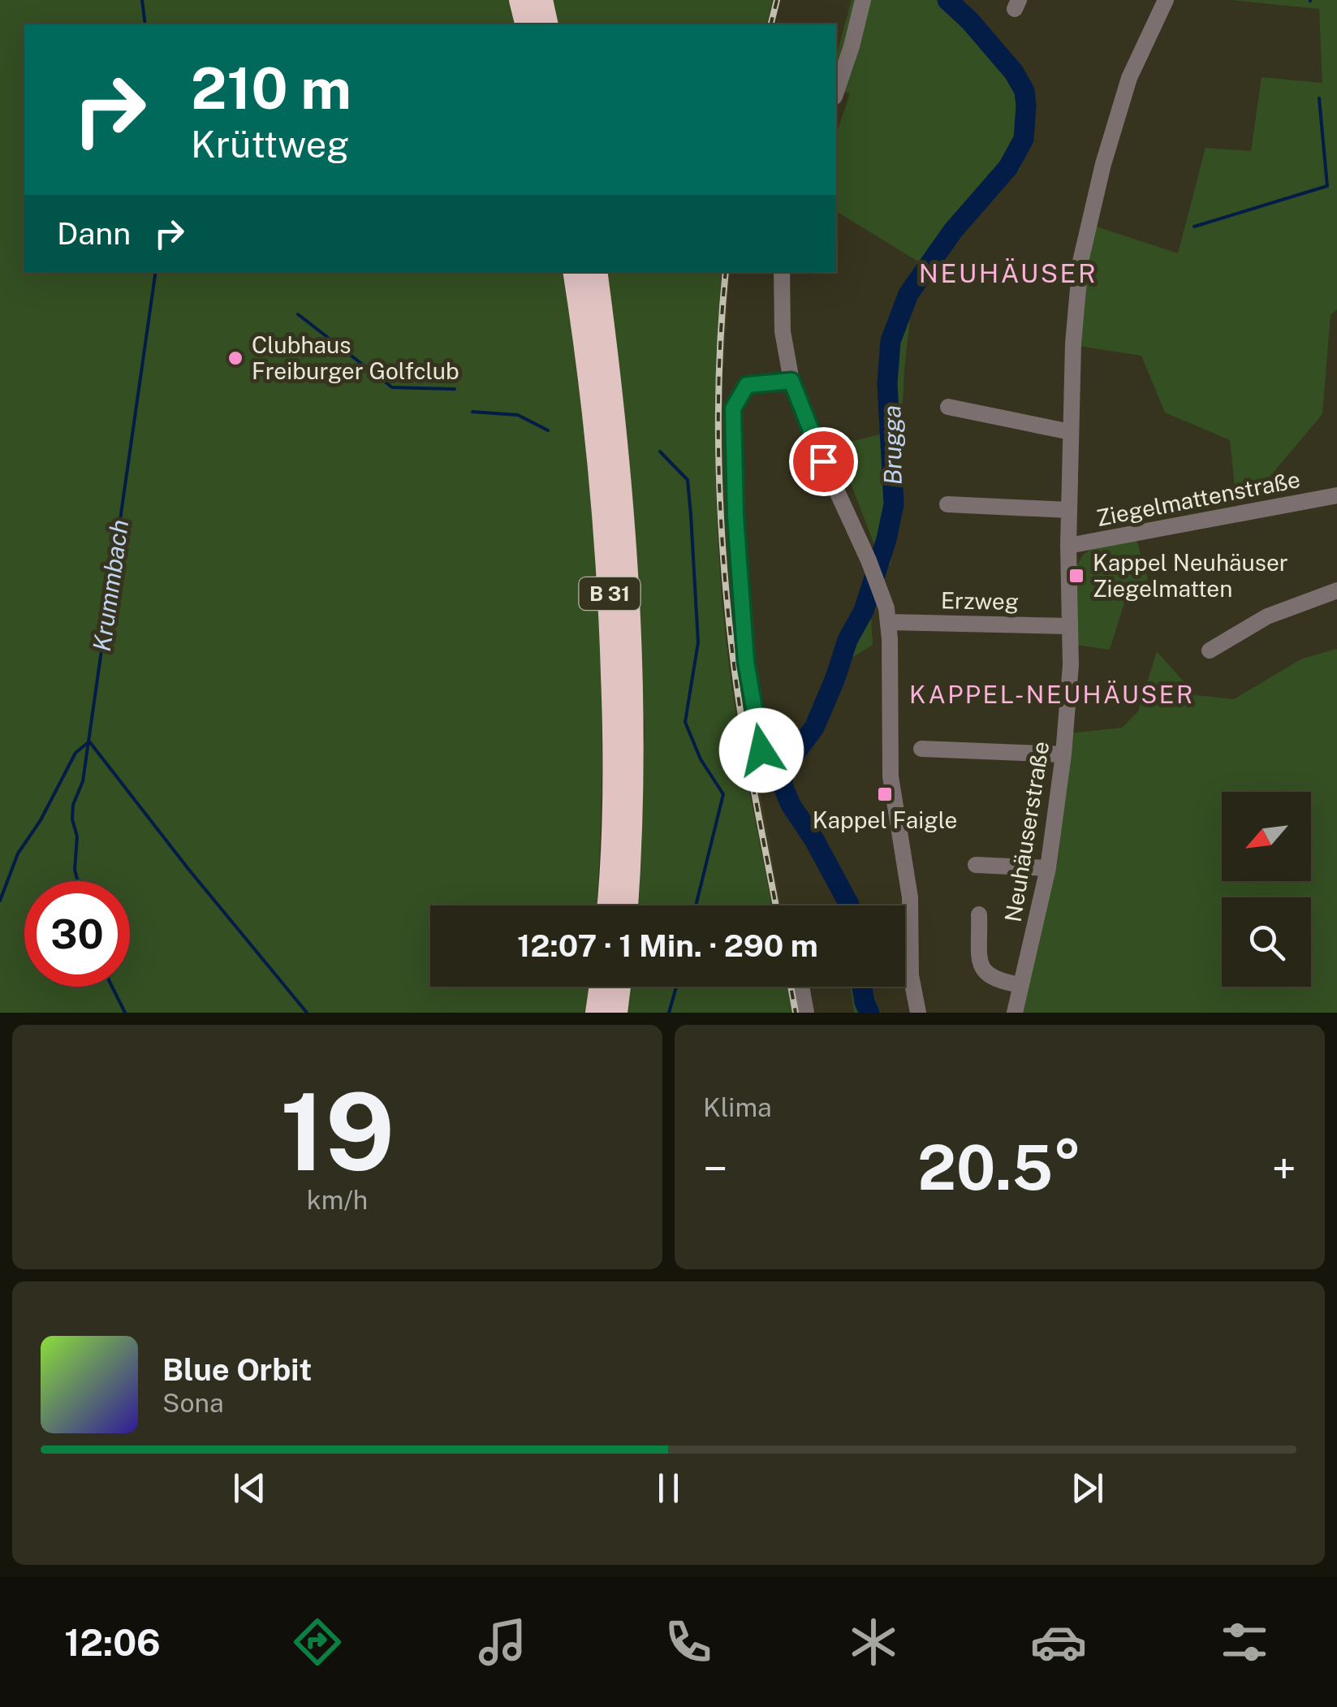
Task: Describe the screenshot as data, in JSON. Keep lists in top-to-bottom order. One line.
{"streets":{"highway":["B 31"],"street":["Ziegelmattenstraße","Erzweg","Neuhäuserstraße"]},"crossings":[["Ziegelmattenstraße","Neuhäuserstraße"],["Erzweg","Neuhäuserstraße"]],"districts":["NEUHÄUSER","KAPPEL-NEUHÄUSER"],"water":["Brugga","Krummbach"],"places":{"other":["Clubhaus Freiburger Golfclub"],"transit":["Kappel Neuhäuser Ziegelmatten","Kappel Faigle"]},"north":"bottom left","page":{"turn":["210 m","Krüttweg"],"then":"Dann","limit":"30","trip":"12:07 · 1 Min. · 290 m","tile":[["19","km/h"],"Klima"],"heat":["−","20.5°","+"],"song":["Blue Orbit","Sona"],"tabs":"12:06"}}
